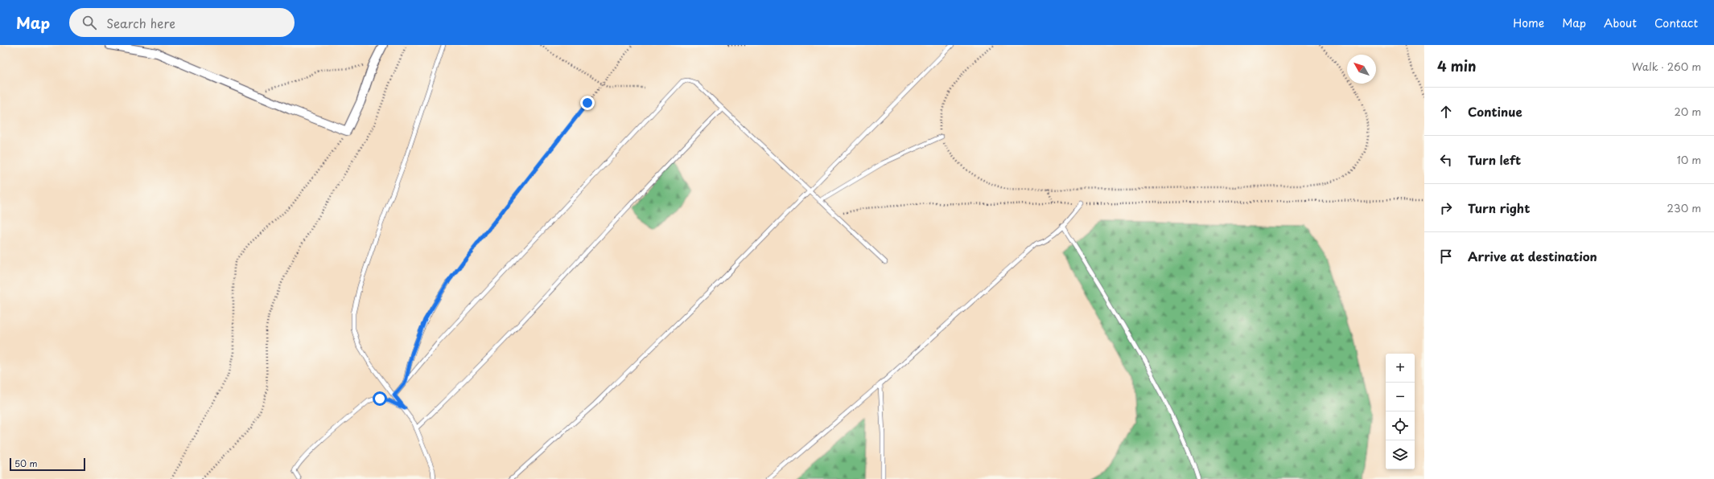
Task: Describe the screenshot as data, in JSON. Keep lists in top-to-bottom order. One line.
{"scale_bar":"50 m","north":"top left","page":{"header":"Map","search":"Search here","nav":["Home","Map","About","Contact"],"heading":["4 min","Walk · 260 m"],"list":[["Continue","20 m"],["Turn left","10 m"],["Turn right","230 m"],"Arrive at destination"],"map_buttons":["+","−"],"scale":"50 m"}}
